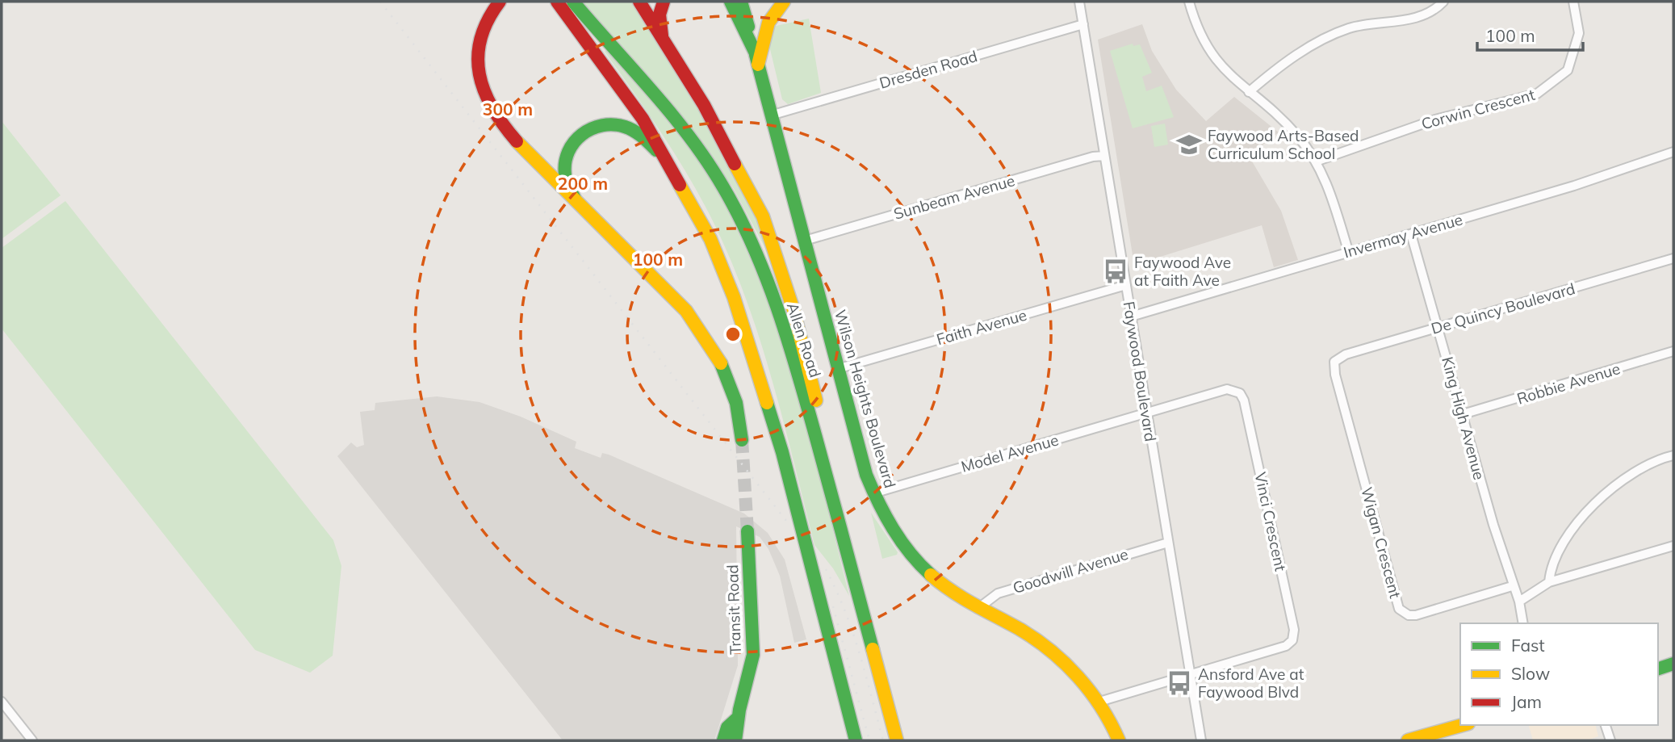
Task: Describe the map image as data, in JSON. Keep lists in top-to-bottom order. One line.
{"streets":{"main road":["Allen Road","Wilson Heights Boulevard","Transit Road"],"street":["Dresden Road","Corwin Crescent","Sunbeam Avenue","Invermay Avenue","De Quincy Boulevard","Faith Avenue","Faywood Boulevard","Robbie Avenue","King High Avenue","Model Avenue","Vinci Crescent","Wigan Crescent","Goodwill Avenue"]},"crossings":[["Dresden Road","Faywood Boulevard"],["Dresden Road","Wilson Heights Boulevard"],["Sunbeam Avenue","Faywood Boulevard"],["Sunbeam Avenue","Wilson Heights Boulevard"],["Invermay Avenue","Faywood Boulevard"],["Invermay Avenue","King High Avenue"],["De Quincy Boulevard","King High Avenue"],["De Quincy Boulevard","Wigan Crescent"],["Faith Avenue","Faywood Boulevard"],["Faith Avenue","Wilson Heights Boulevard"],["Faywood Boulevard","Model Avenue"],["Faywood Boulevard","Vinci Crescent"],["Faywood Boulevard","Goodwill Avenue"],["Robbie Avenue","King High Avenue"],["Wilson Heights Boulevard","Model Avenue"],["Wilson Heights Boulevard","Goodwill Avenue"],["King High Avenue","Wigan Crescent"],["Model Avenue","Vinci Crescent"]],"places":{"school or university":["Faywood Arts-Based Curriculum School"],"bus stop":["Faywood Ave at Faith Ave","Ansford Ave at Faywood Blvd"]},"legend":["Fast","Slow","Jam"],"scale_bar":"100 m","rings":["300 m","200 m","100 m"]}
